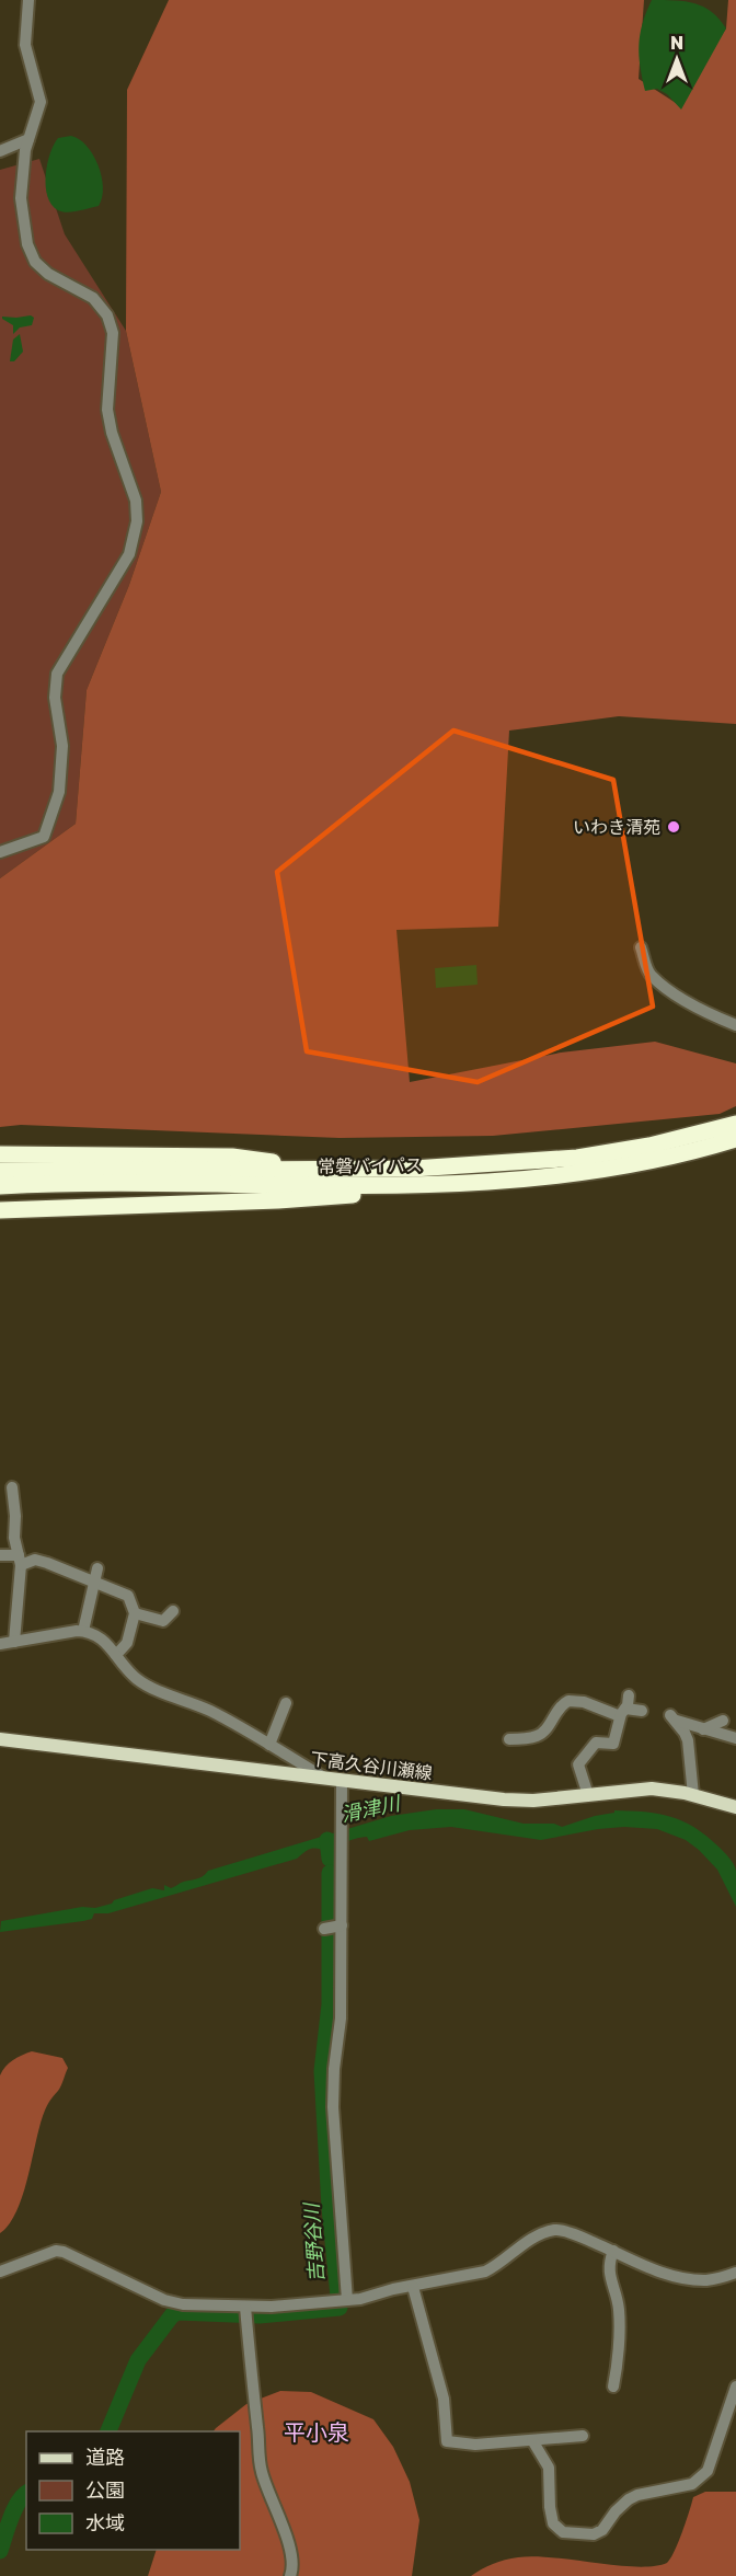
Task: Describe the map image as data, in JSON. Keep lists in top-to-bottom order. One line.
{"streets":{"highway":["常磐バイパス"],"main road":["下高久谷川瀬線"]},"districts":["平小泉"],"water":["滑津川","吉野谷川"],"places":["いわき清苑"],"legend":["道路","公園","水域"],"north":"top"}
